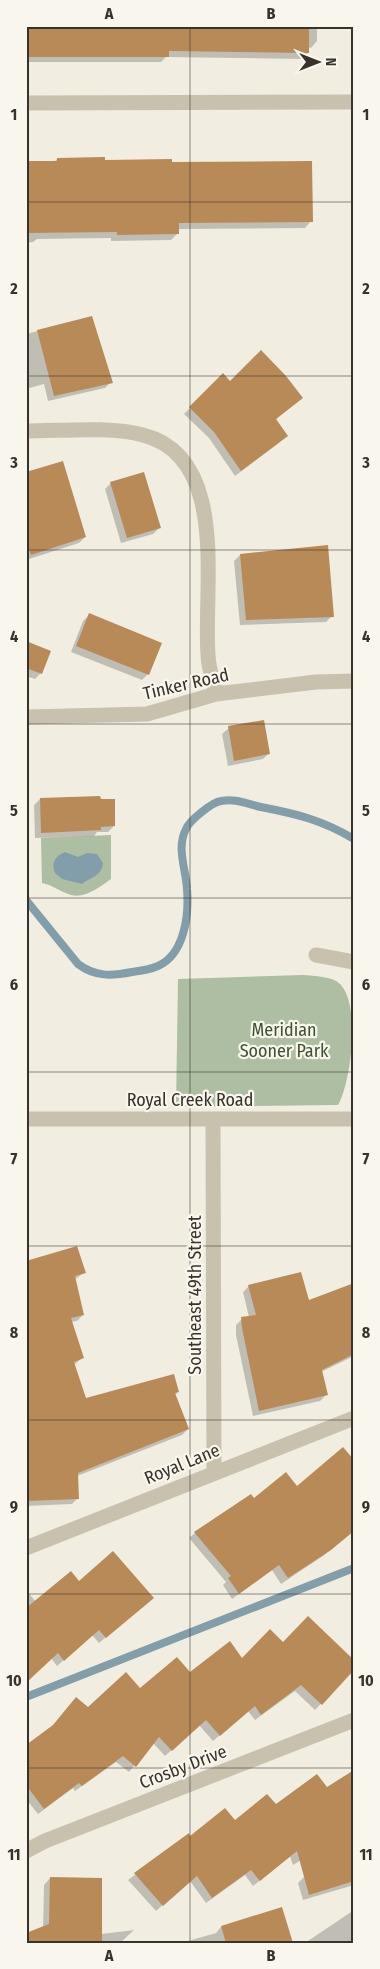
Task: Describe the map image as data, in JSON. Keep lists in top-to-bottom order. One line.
{"streets":{"street":["Tinker Road","Royal Creek Road","Southeast 49th Street","Royal Lane","Crosby Drive"]},"crossings":[["Royal Creek Road","Southeast 49th Street"],["Southeast 49th Street","Royal Lane"]],"parks":["Meridian Sooner Park"],"north":"right","grid":{"columns":["A","B"],"rows":["1","2","3","4","5","6","7","8","9","10","11"]}}
